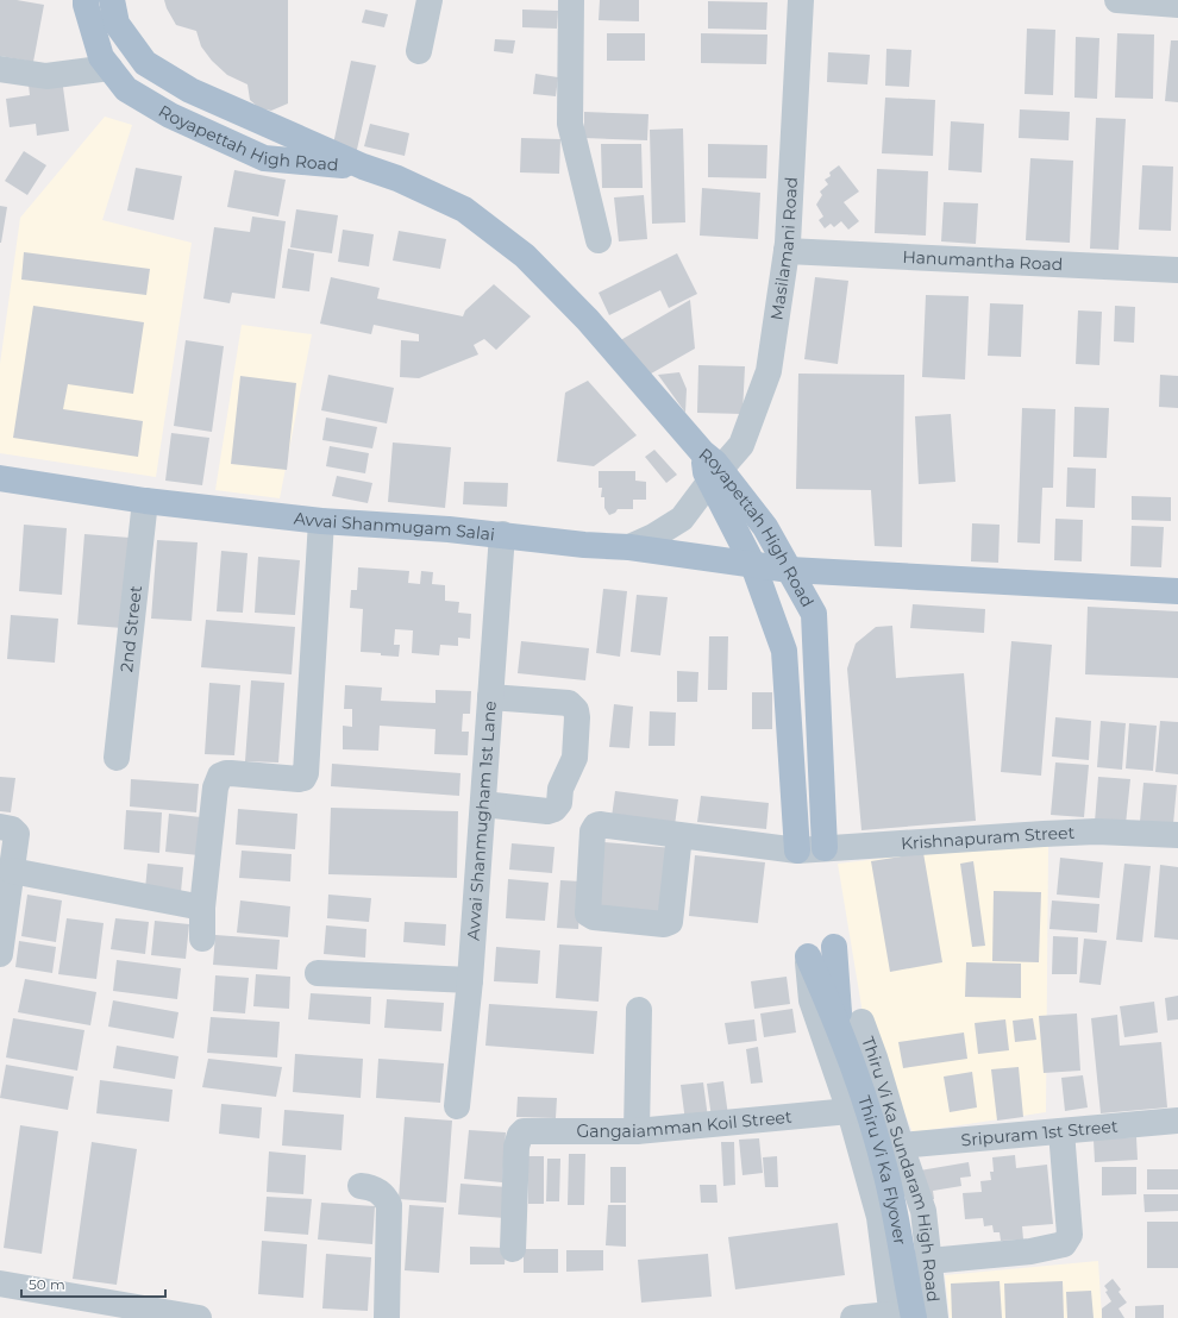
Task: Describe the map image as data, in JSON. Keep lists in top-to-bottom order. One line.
{"streets":{"main road":["Royapettah High Road","Avvai Shanmugam Salai","Thiru Vi Ka Flyover"],"street":["Masilamani Road","Hanumantha Road","2nd Street","Avvai Shanmugham 1st Lane","Krishnapuram Street","Gangaiamman Koil Street","Sripuram 1st Street","Thiru Vi Ka Sundaram High Road"]},"crossings":[["Royapettah High Road","Masilamani Road"],["Royapettah High Road","Avvai Shanmugam Salai"],["Royapettah High Road","Krishnapuram Street"],["Masilamani Road","Hanumantha Road"],["Masilamani Road","Avvai Shanmugam Salai"],["Avvai Shanmugam Salai","2nd Street"],["Avvai Shanmugam Salai","Avvai Shanmugham 1st Lane"],["Gangaiamman Koil Street","Thiru Vi Ka Sundaram High Road"],["Sripuram 1st Street","Thiru Vi Ka Sundaram High Road"],["Thiru Vi Ka Sundaram High Road","Thiru Vi Ka Flyover"]],"scale_bar":"50 m"}
